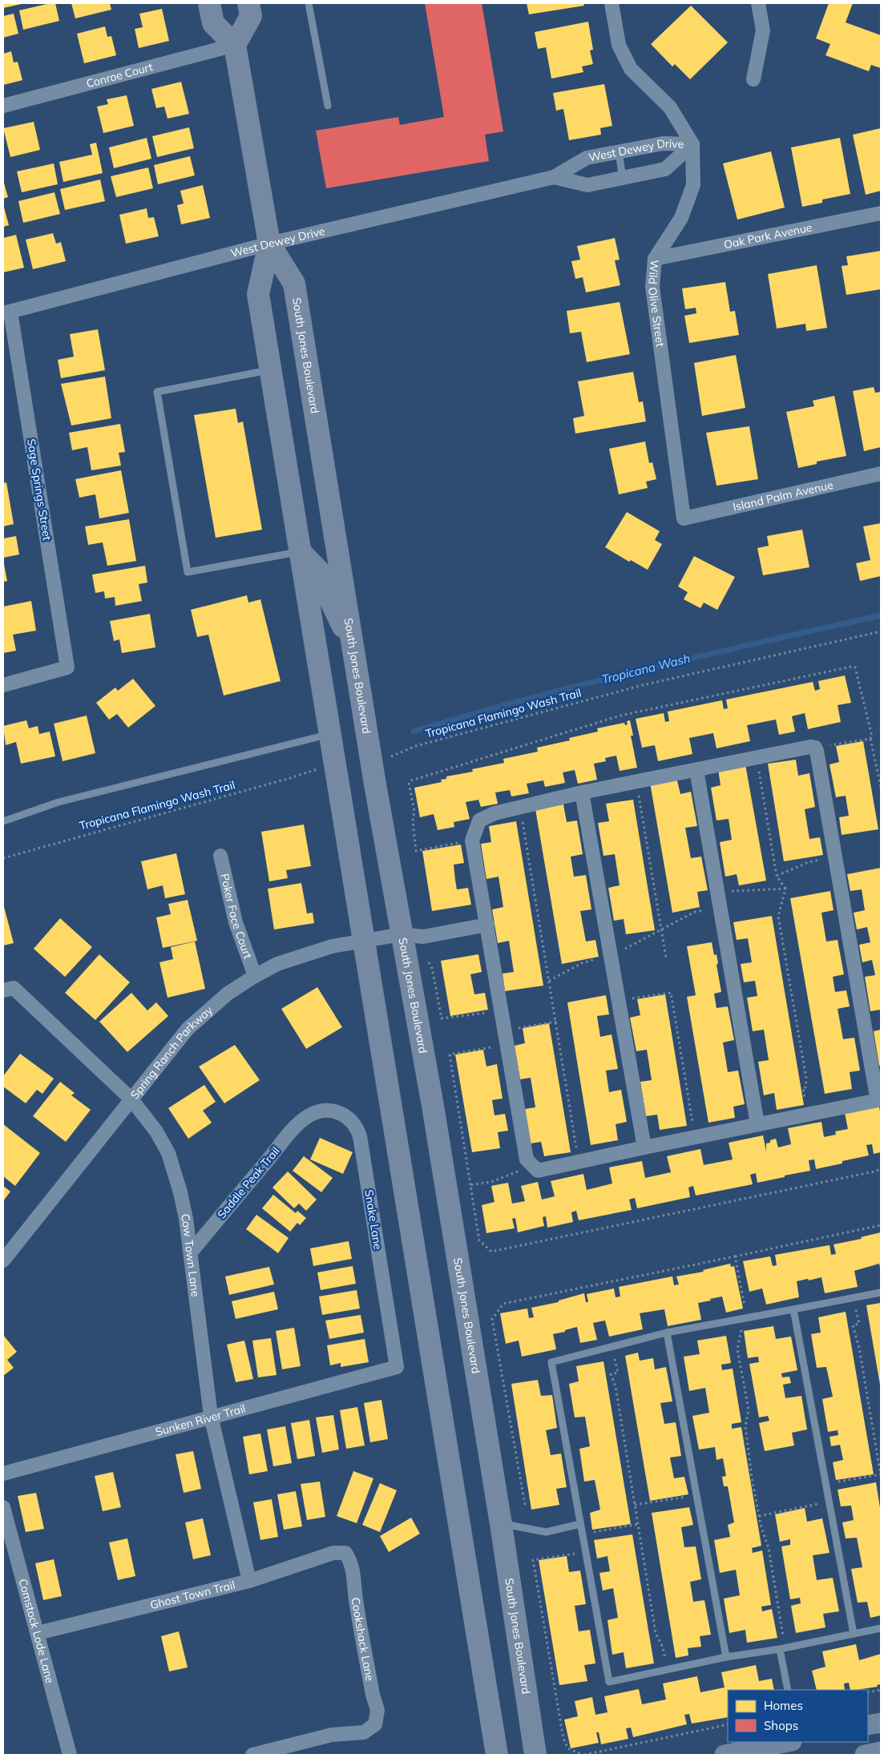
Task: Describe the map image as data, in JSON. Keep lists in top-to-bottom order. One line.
{"streets":{"main road":["South Jones Boulevard"],"street":["Conroe Court","West Dewey Drive","Oak Park Avenue","Wild Olive Street","Sage Springs Street","Island Palm Avenue","Poker Face Court","Spring Ranch Parkway","Saddle Peak Trail","Snake Lane","Cow Town Lane","Sunken River Trail","Ghost Town Trail","Comstock Lode Lane","Cookshack Lane"],"path":["Tropicana Flamingo Wash Trail"]},"crossings":[["Conroe Court","South Jones Boulevard"],["West Dewey Drive","Wild Olive Street"],["West Dewey Drive","South Jones Boulevard"],["West Dewey Drive","Sage Springs Street"],["Oak Park Avenue","Wild Olive Street"],["Wild Olive Street","Island Palm Avenue"],["South Jones Boulevard","Spring Ranch Parkway"],["Poker Face Court","Spring Ranch Parkway"],["Spring Ranch Parkway","Cow Town Lane"],["Saddle Peak Trail","Snake Lane"],["Saddle Peak Trail","Cow Town Lane"],["Snake Lane","Sunken River Trail"],["Cow Town Lane","Sunken River Trail"],["Cow Town Lane","Ghost Town Trail"],["Ghost Town Trail","Comstock Lode Lane"],["Ghost Town Trail","Cookshack Lane"]],"water":["Tropicana Wash"],"legend":["Homes","Shops"]}
